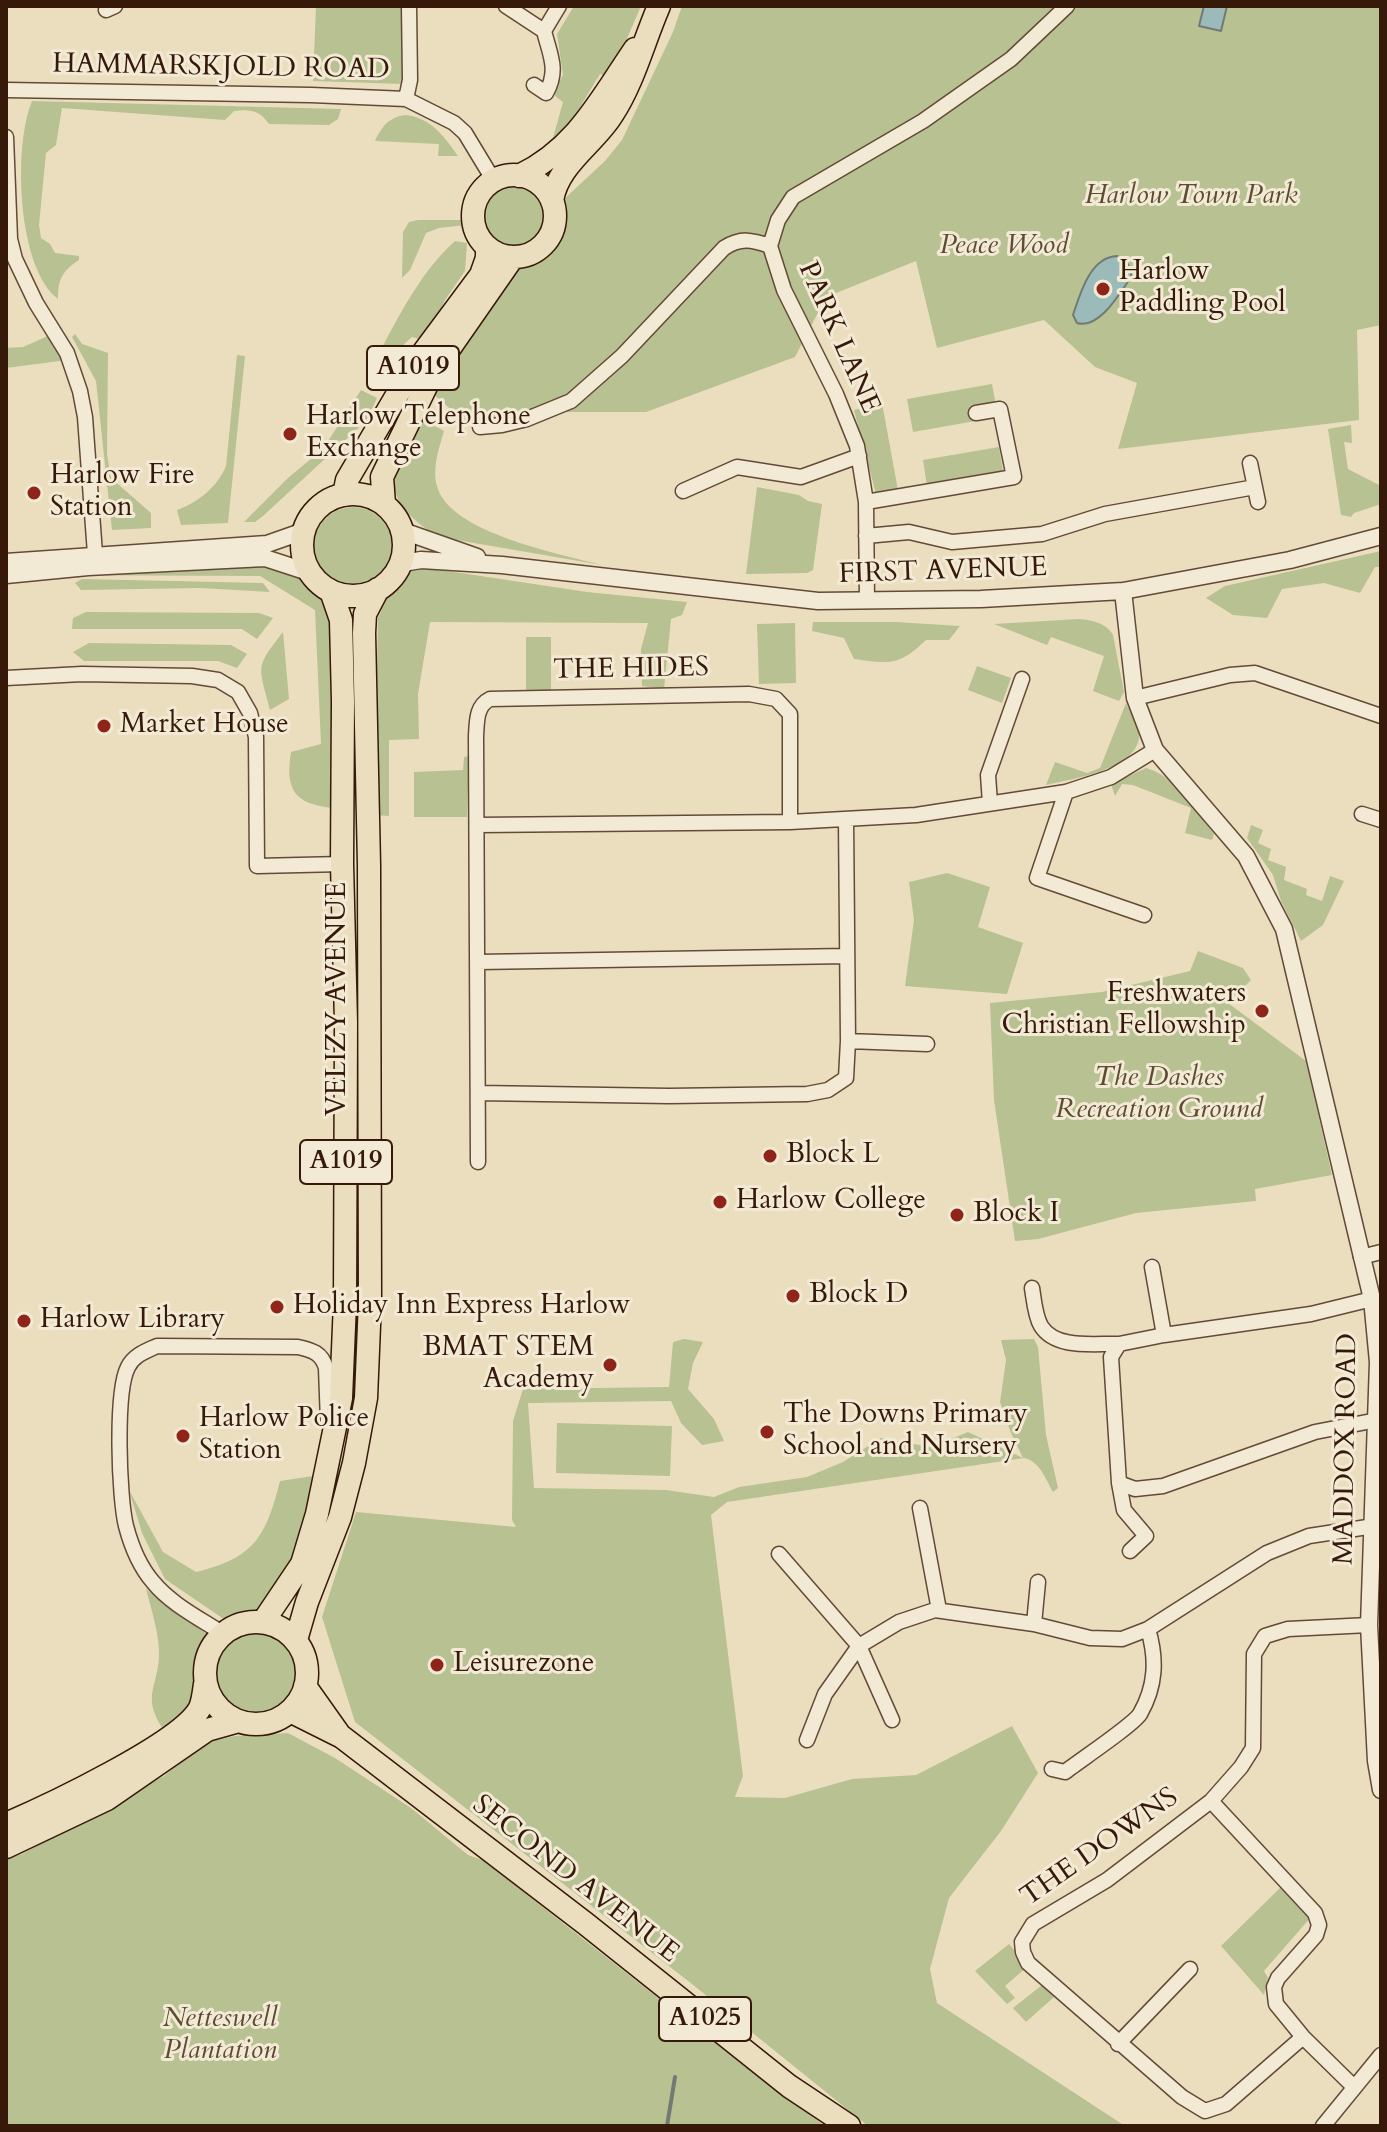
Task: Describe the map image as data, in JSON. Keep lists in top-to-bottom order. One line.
{"streets":{"main road":["A1019","VELIZY AVENUE","SECOND AVENUE","A1025"],"street":["HAMMARSKJOLD ROAD","PARK LANE","FIRST AVENUE","THE HIDES","MADDOX ROAD","THE DOWNS"]},"crossings":[["HAMMARSKJOLD ROAD","A1019"],["PARK LANE","FIRST AVENUE"],["A1019","FIRST AVENUE"],["A1019","VELIZY AVENUE"],["FIRST AVENUE","VELIZY AVENUE"],["FIRST AVENUE","MADDOX ROAD"],["VELIZY AVENUE","SECOND AVENUE"],["MADDOX ROAD","THE DOWNS"]],"parks":["Harlow Town Park","Peace Wood","The Dashes Recreation Ground","Netteswell Plantation"],"places":["Harlow Paddling Pool","Harlow Telephone Exchange","Harlow Fire Station","Market House","Freshwaters Christian Fellowship","Block L","Harlow College","Block I","Block D","Holiday Inn Express Harlow","Harlow Library","BMAT STEM Academy","The Downs Primary School and Nursery","Harlow Police Station","Leisurezone"]}
